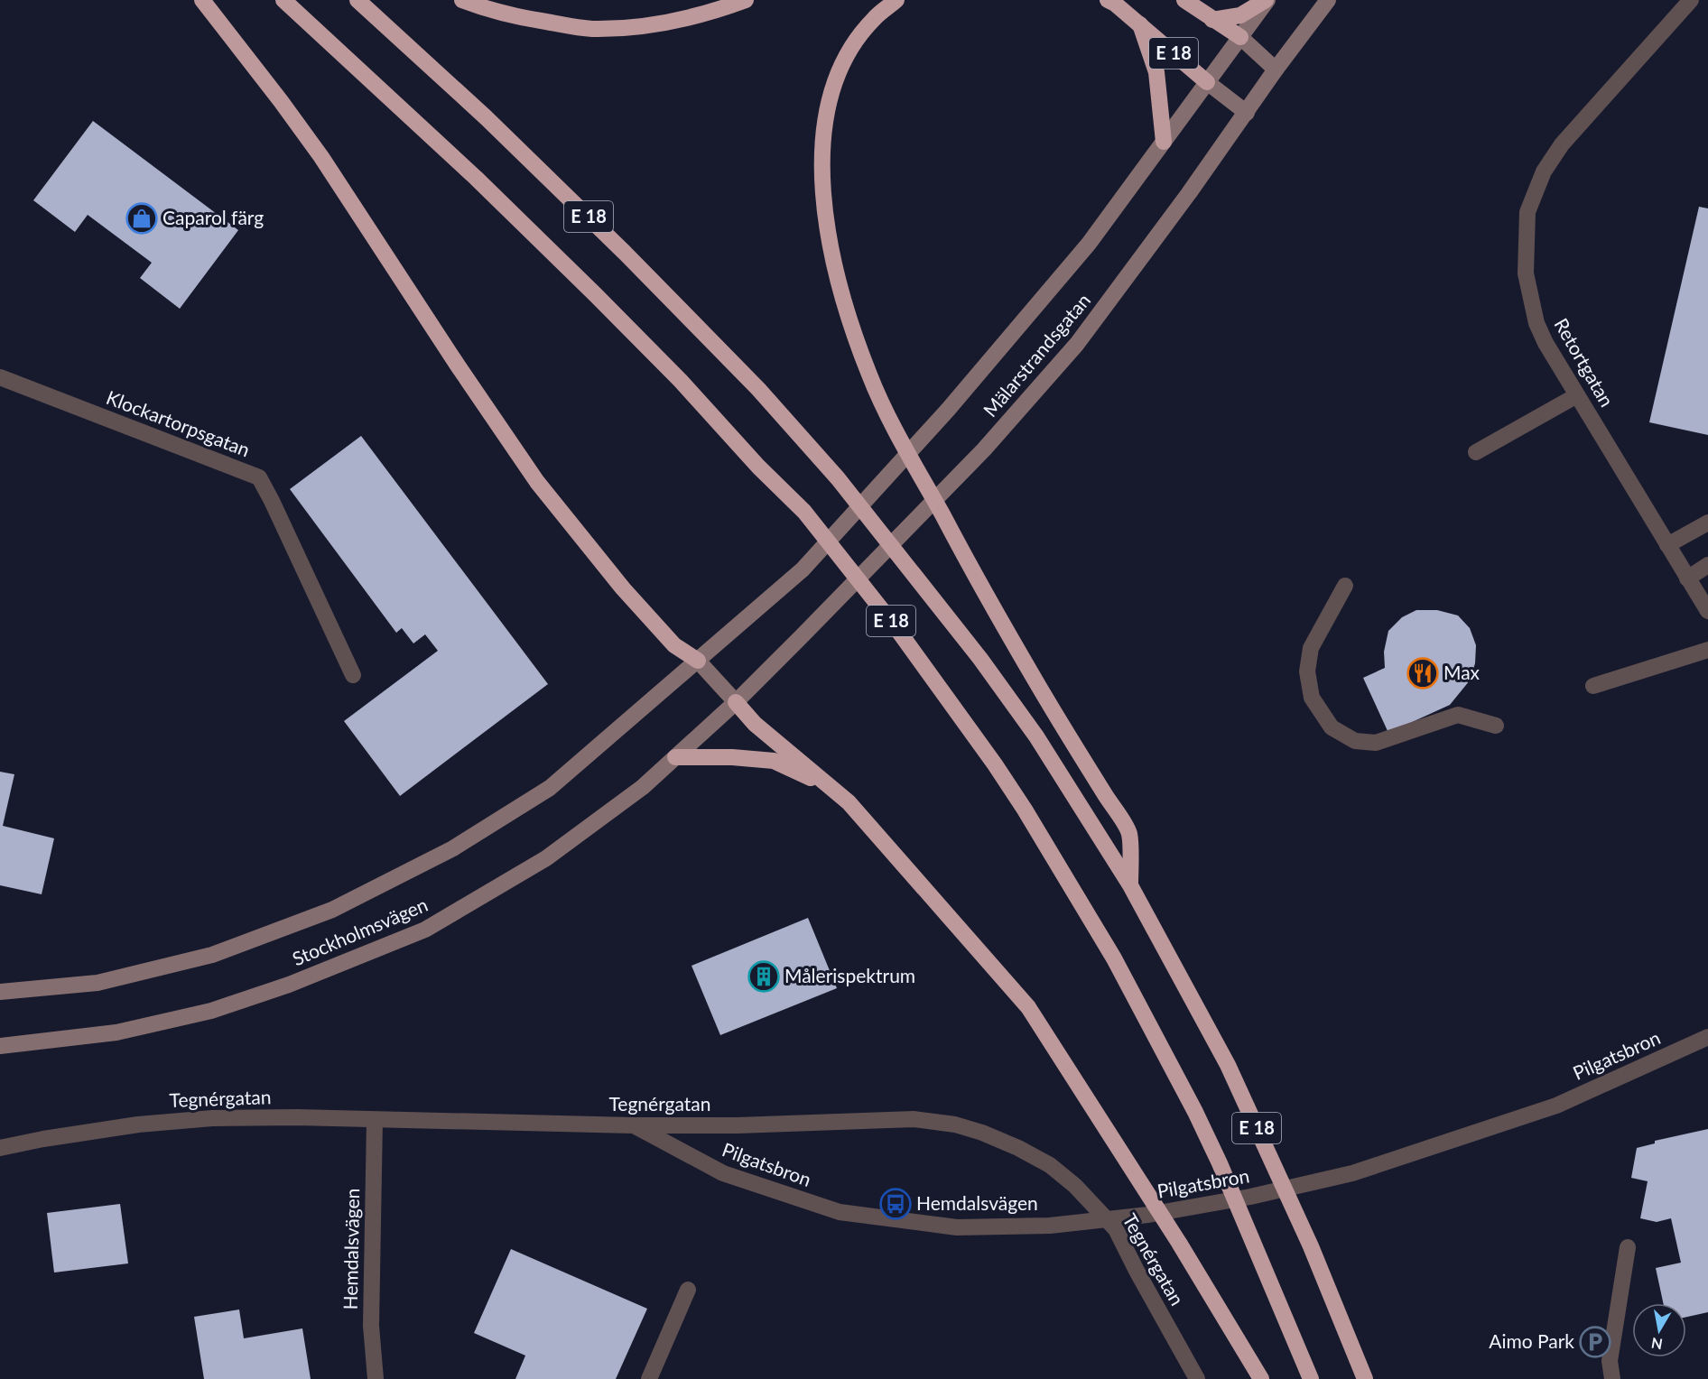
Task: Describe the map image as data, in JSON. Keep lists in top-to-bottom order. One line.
{"streets":{"highway":["E 18"],"main road":["Mälarstrandsgatan","Stockholmsvägen"],"street":["Retortgatan","Klockartorpsgatan","Pilgatsbron","Tegnérgatan","Hemdalsvägen"]},"crossings":[["E 18","Mälarstrandsgatan"],["Mälarstrandsgatan","Stockholmsvägen"],["Pilgatsbron","Tegnérgatan"],["Tegnérgatan","Hemdalsvägen"]],"places":{"shop":["Caparol färg"],"restaurant":["Max"],"building":["Målerispektrum"],"bus stop":["Hemdalsvägen"],"parking":["Aimo Park"]},"north":"bottom"}
